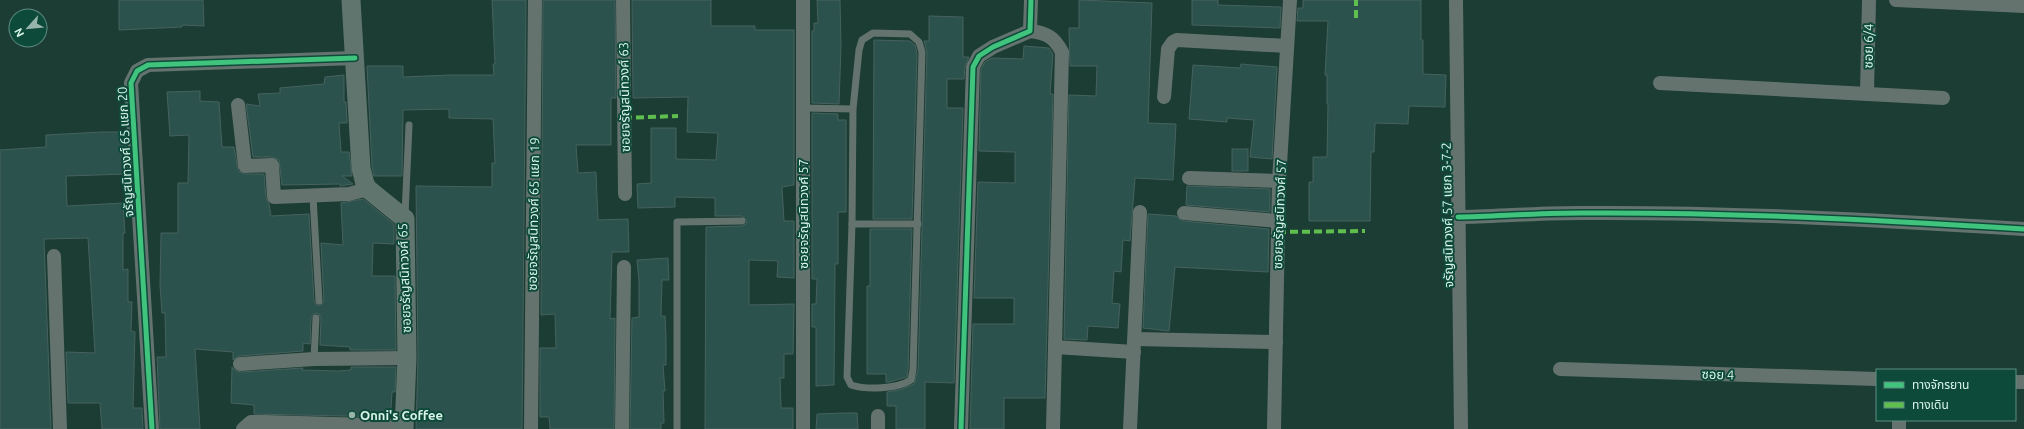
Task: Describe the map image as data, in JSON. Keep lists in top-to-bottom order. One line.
{"streets":{"street":["ซอย 6/4","ซอยจรัญสนิทวงศ์ 63","จรัญสนิทวงศ์ 65 แยก 20","ซอยจรัญสนิทวงศ์ 65 แยก 19","ซอยจรัญสนิทวงศ์ 57","จรัญสนิทวงศ์ 57 แยก 3-7-2","ซอยจรัญสนิทวงศ์ 65","ซอย 4"]},"places":["Onni's Coffee"],"legend":["ทางจักรยาน","ทางเดิน"],"north":"bottom left"}
